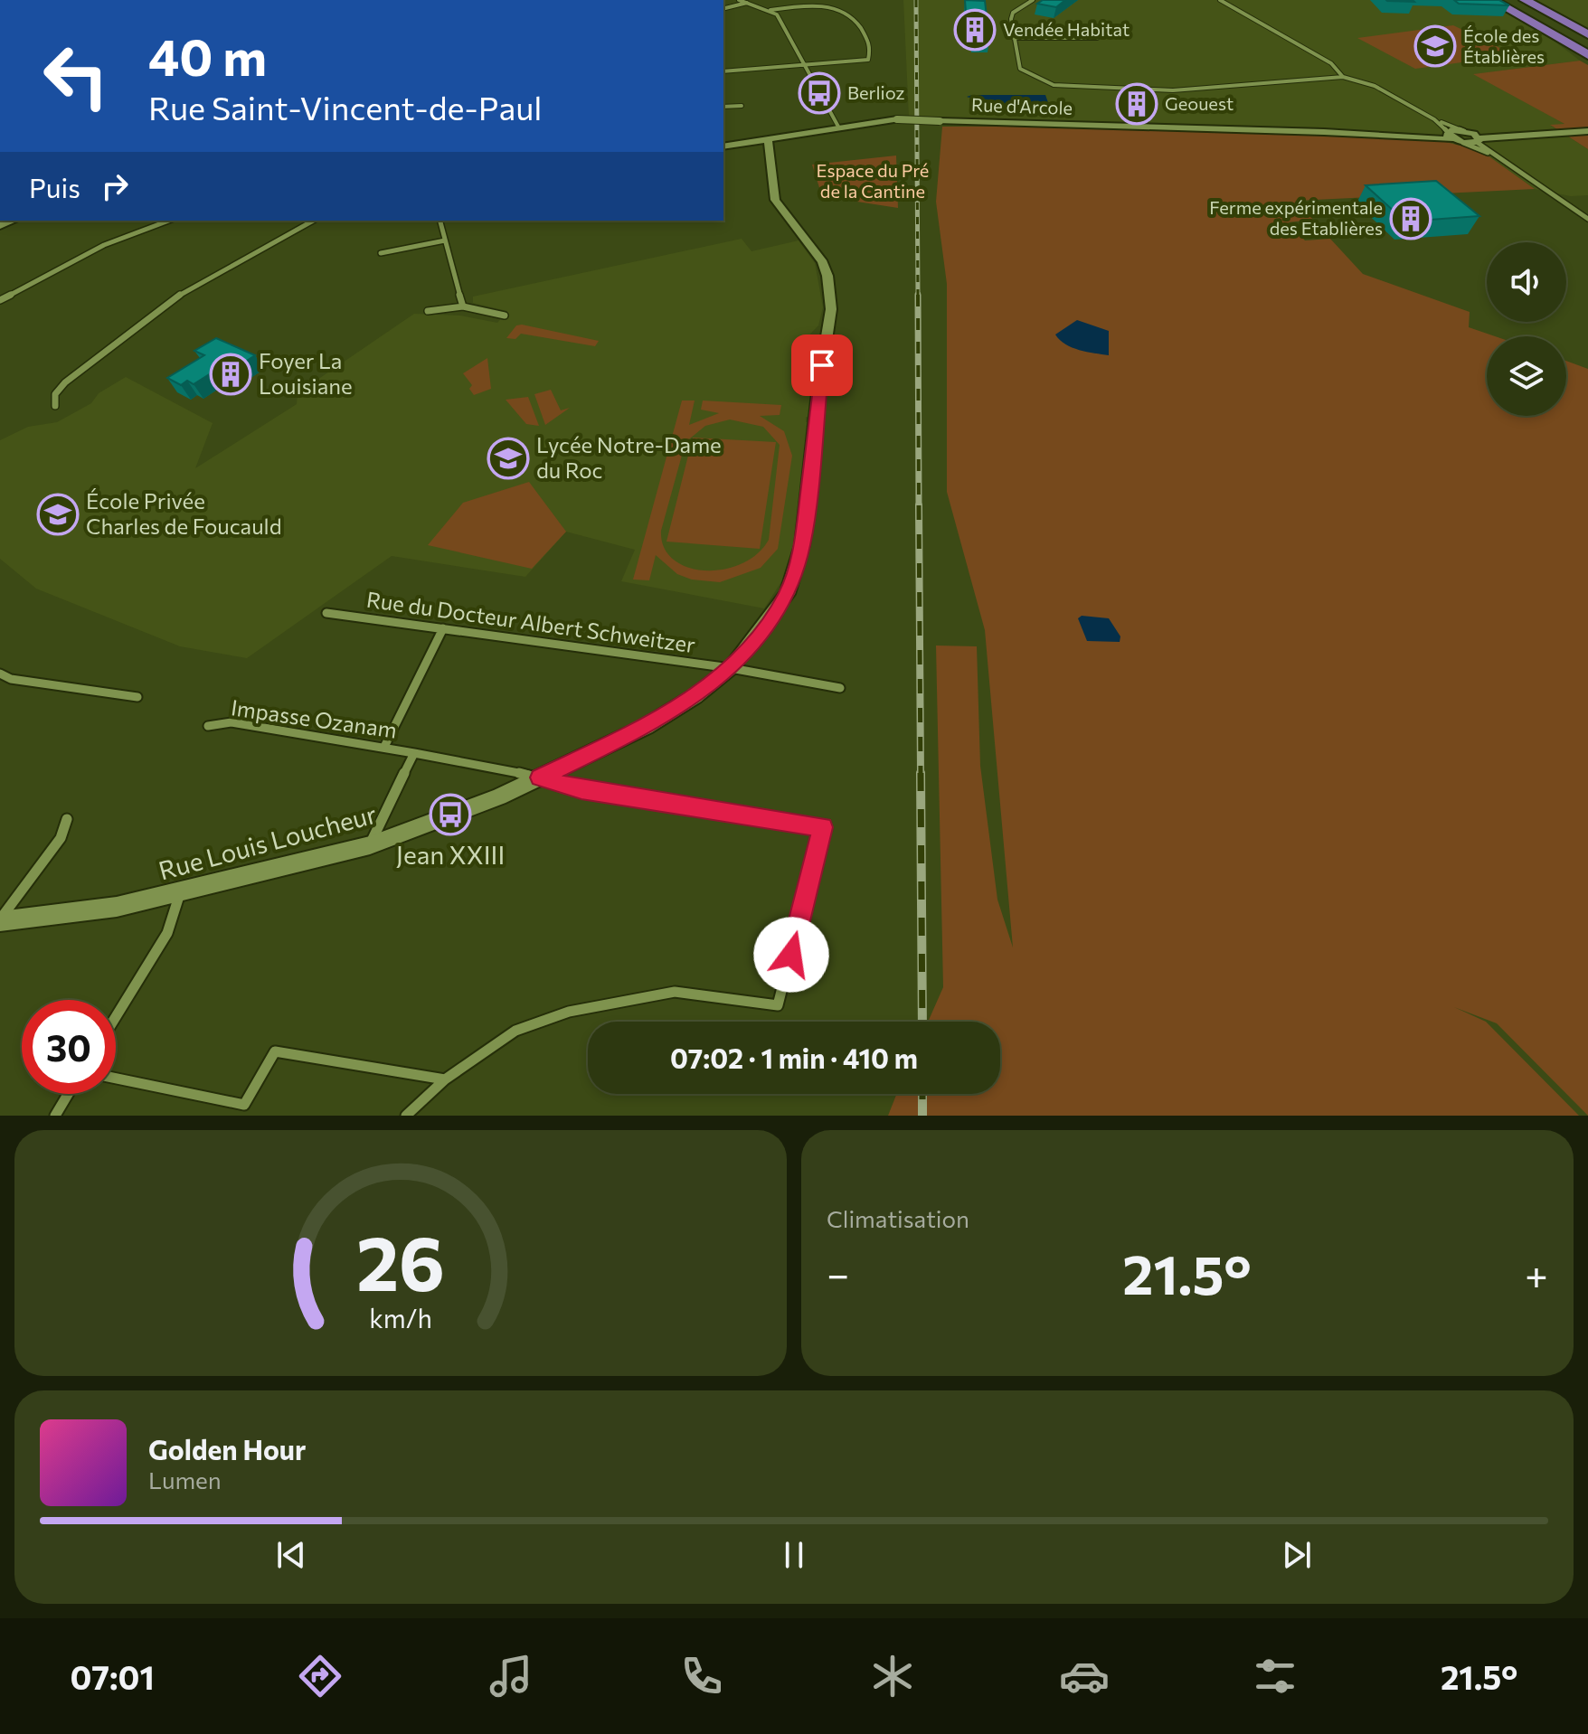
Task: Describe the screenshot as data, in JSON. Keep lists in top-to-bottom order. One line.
{"streets":{"street":["Rue d'Arcole","Rue du Docteur Albert Schweitzer","Impasse Ozanam","Rue Louis Loucheur"]},"crossings":[["Rue du Docteur Albert Schweitzer","Rue Louis Loucheur"],["Impasse Ozanam","Rue Louis Loucheur"]],"parks":["Espace du Pré de la Cantine"],"places":{"building":["Vendée Habitat","Geouest","Ferme expérimentale des Etablières","Foyer La Louisiane"],"school or university":["École des Établières","Lycée Notre-Dame du Roc","École Privée Charles de Foucauld"],"bus stop":["Berlioz","Jean XXIII"]},"page":{"turn":["40 m","Rue Saint-Vincent-de-Paul"],"then":"Puis","limit":"30","trip":"07:02 · 1 min · 410 m","tile":"Climatisation","heat":["−","21.5°","+"],"song":["Golden Hour","Lumen"],"tabs":["07:01","21.5°"],"gauge":["26","km/h"]}}
